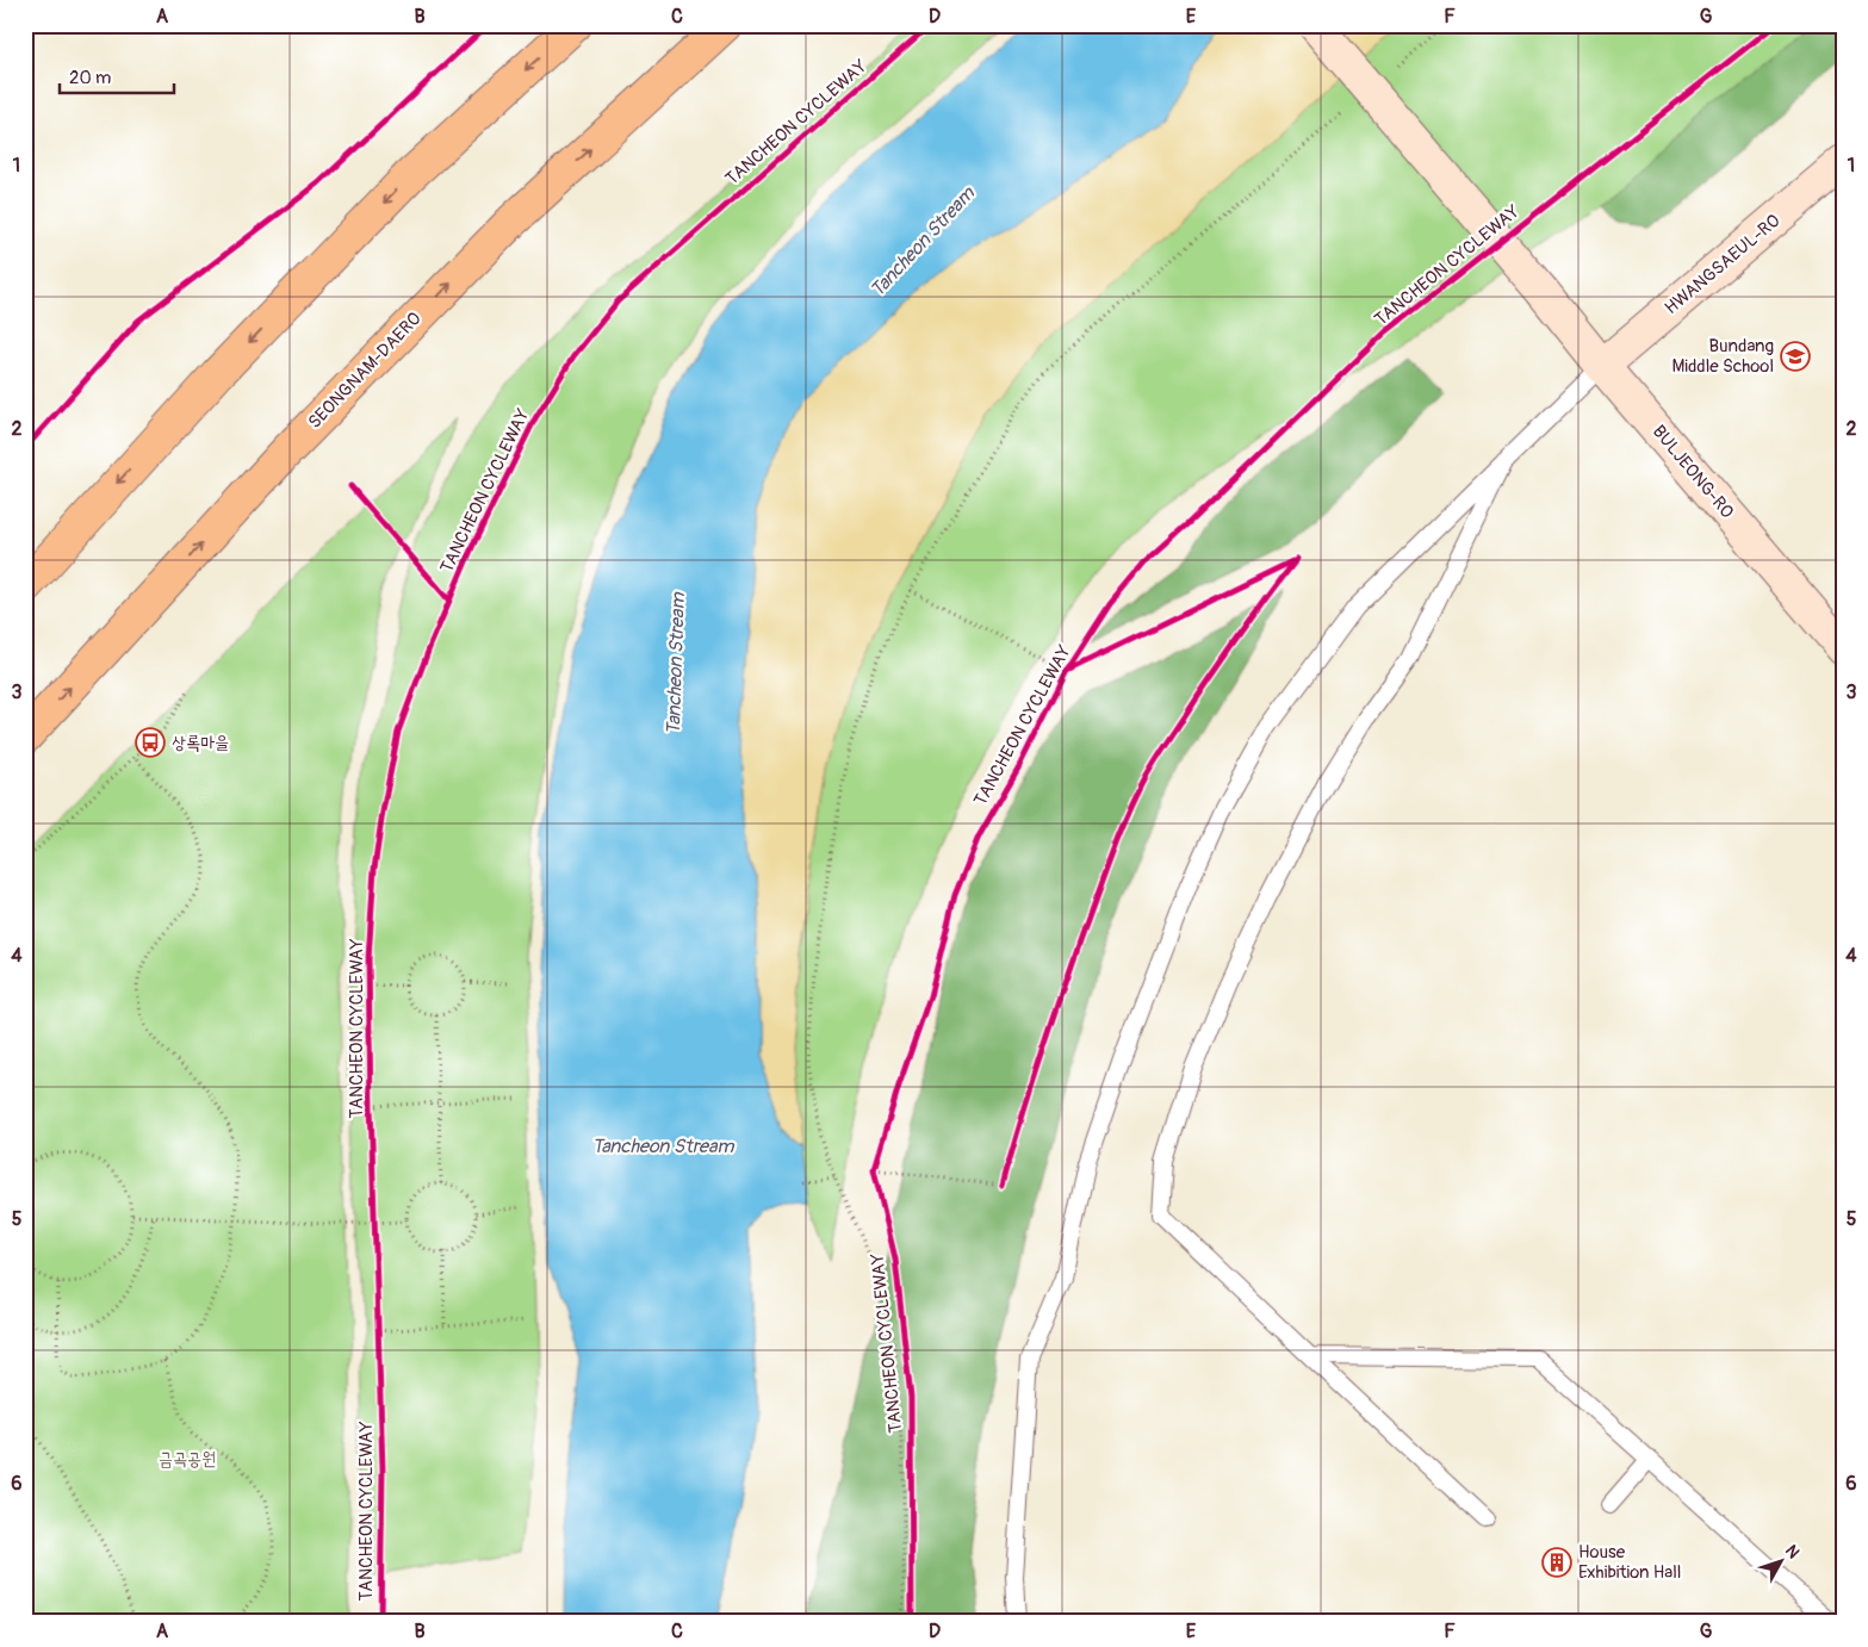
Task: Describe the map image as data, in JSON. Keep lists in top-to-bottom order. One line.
{"streets":{"main road":["HWANGSAEUL-RO","SEONGNAM-DAERO","BULJEONG-RO"],"cycle path":["TANCHEON CYCLEWAY"]},"crossings":[["HWANGSAEUL-RO","BULJEONG-RO"]],"water":["Tancheon Stream"],"parks":["금곡공원"],"places":{"school or university":["Bundang Middle School"],"bus stop":["상록마을"],"building":["House Exhibition Hall"]},"scale_bar":"20 m","north":"top right","grid":{"columns":["A","B","C","D","E","F","G"],"rows":["1","2","3","4","5","6"]}}
